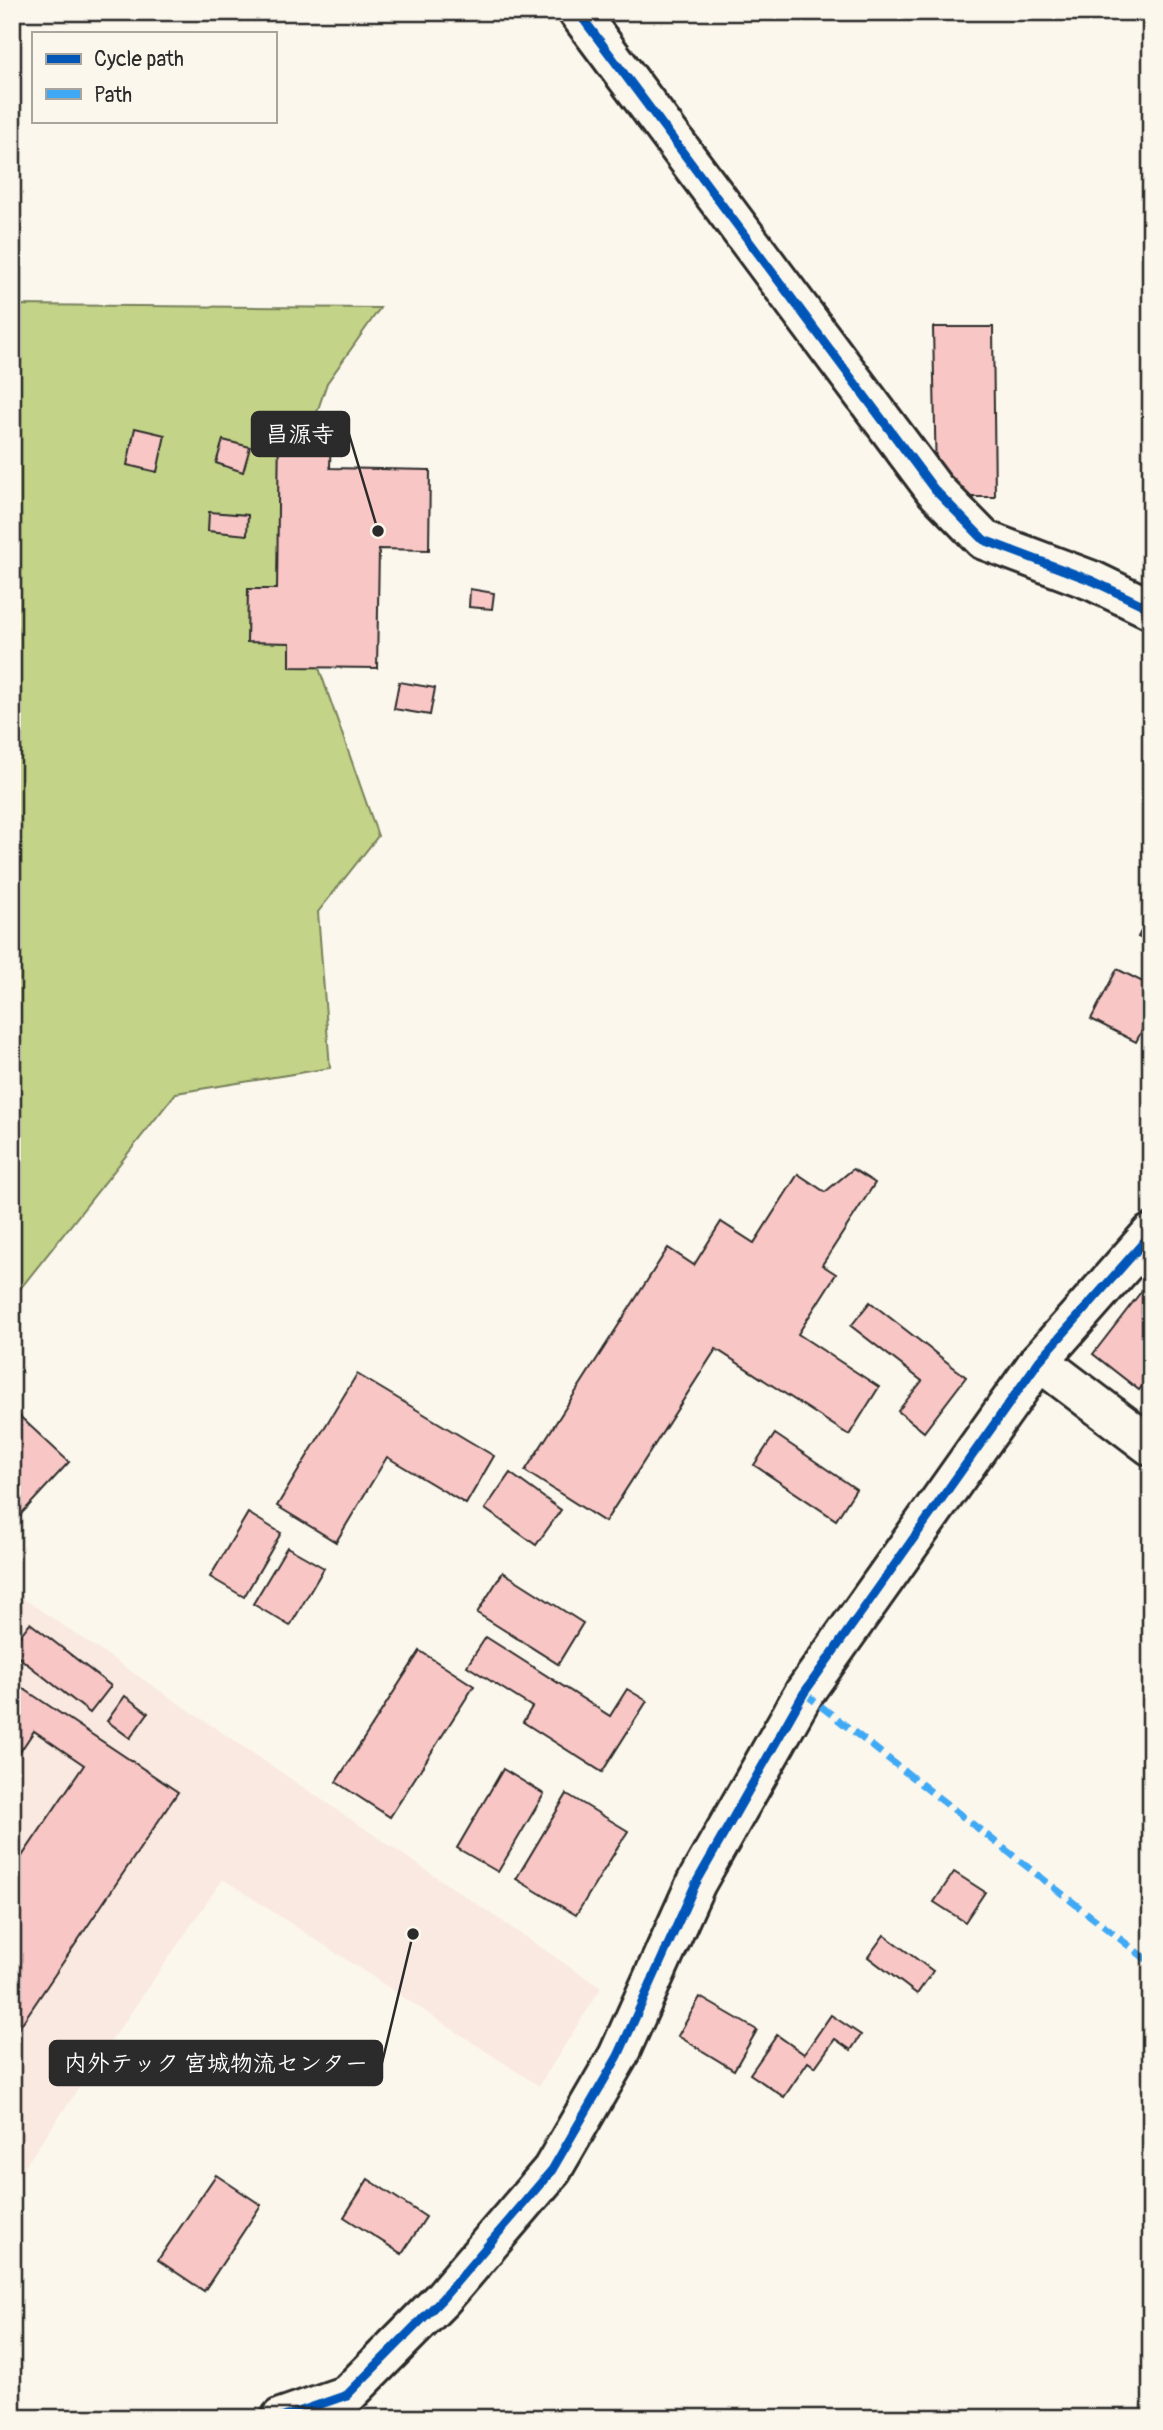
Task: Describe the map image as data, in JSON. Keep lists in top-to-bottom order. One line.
{"places":["昌源寺","内外テック 宮城物流センター"],"legend":["Cycle path","Path"]}
